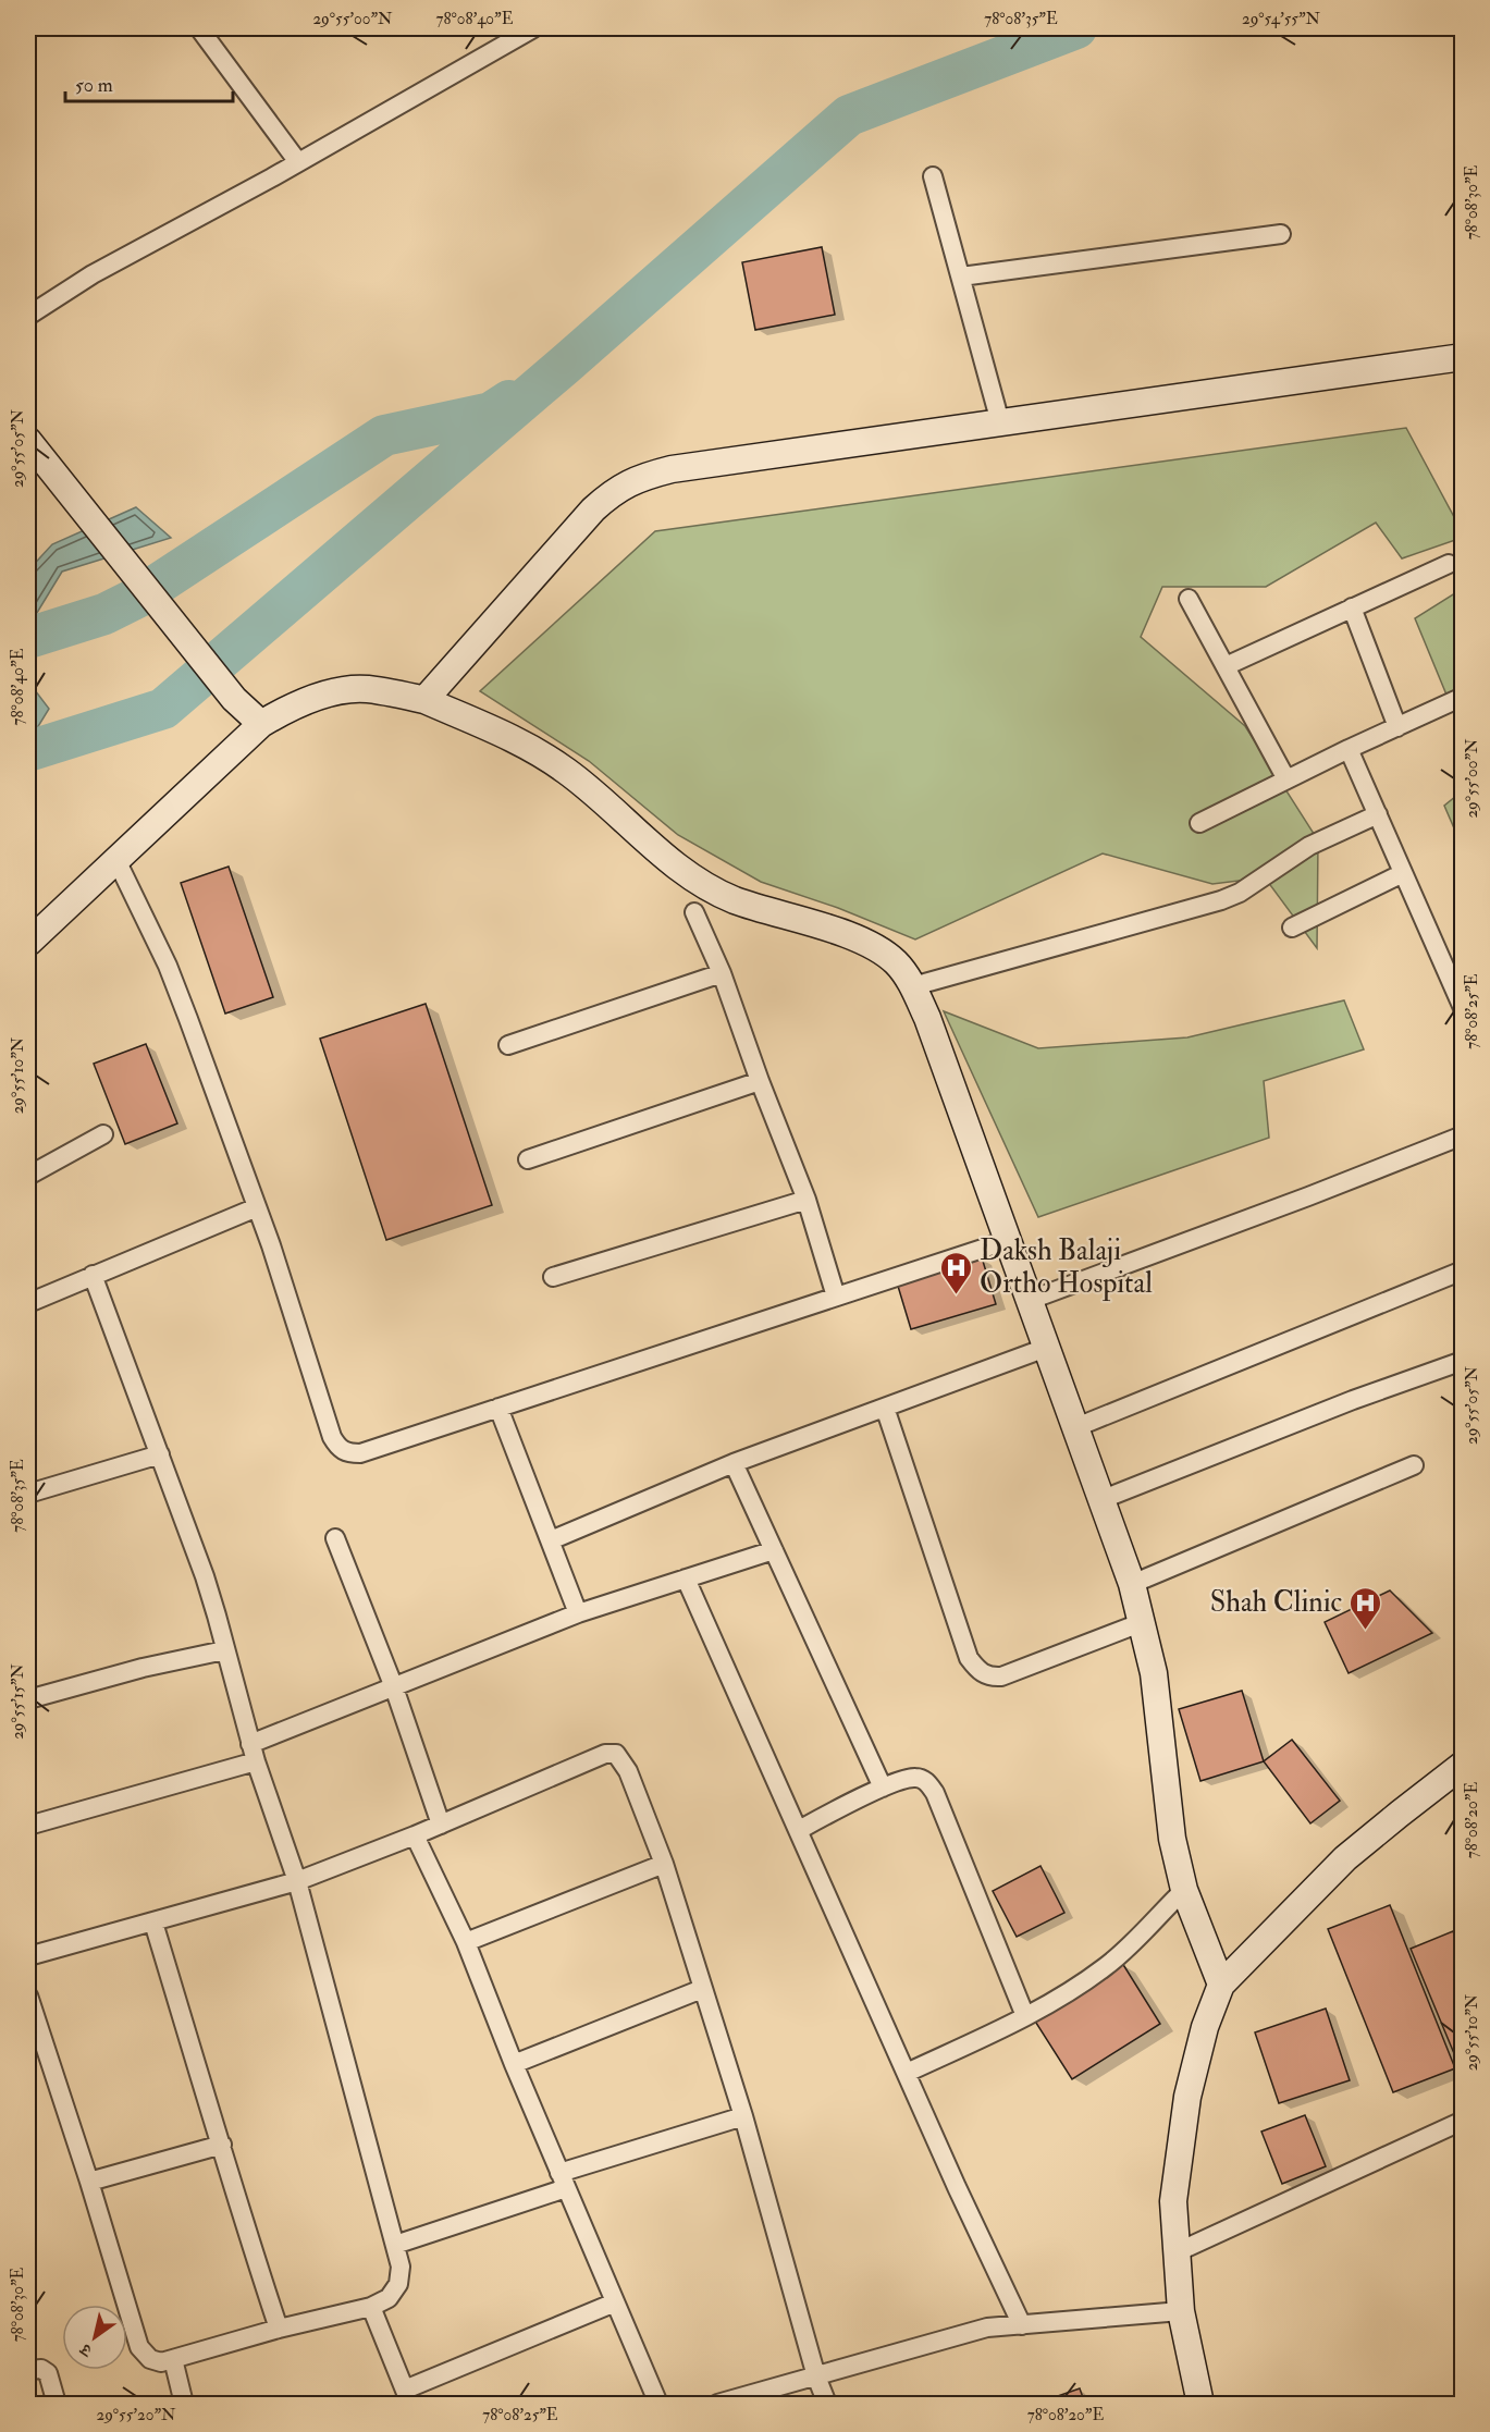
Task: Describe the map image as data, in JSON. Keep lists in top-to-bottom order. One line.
{"places":{"hospital":["Daksh Balaji Ortho Hospital","Shah Clinic"]},"scale_bar":"50 m","north":"bottom left","coordinates":["29°55'00\"N","78°08'40\"E","78°08'35\"E","29°54'55\"N","78°08'30\"E","29°55'05\"N","78°08'25\"E","29°55'10\"N","29°55'15\"N","78°08'20\"E","29°55'20\"N"]}
